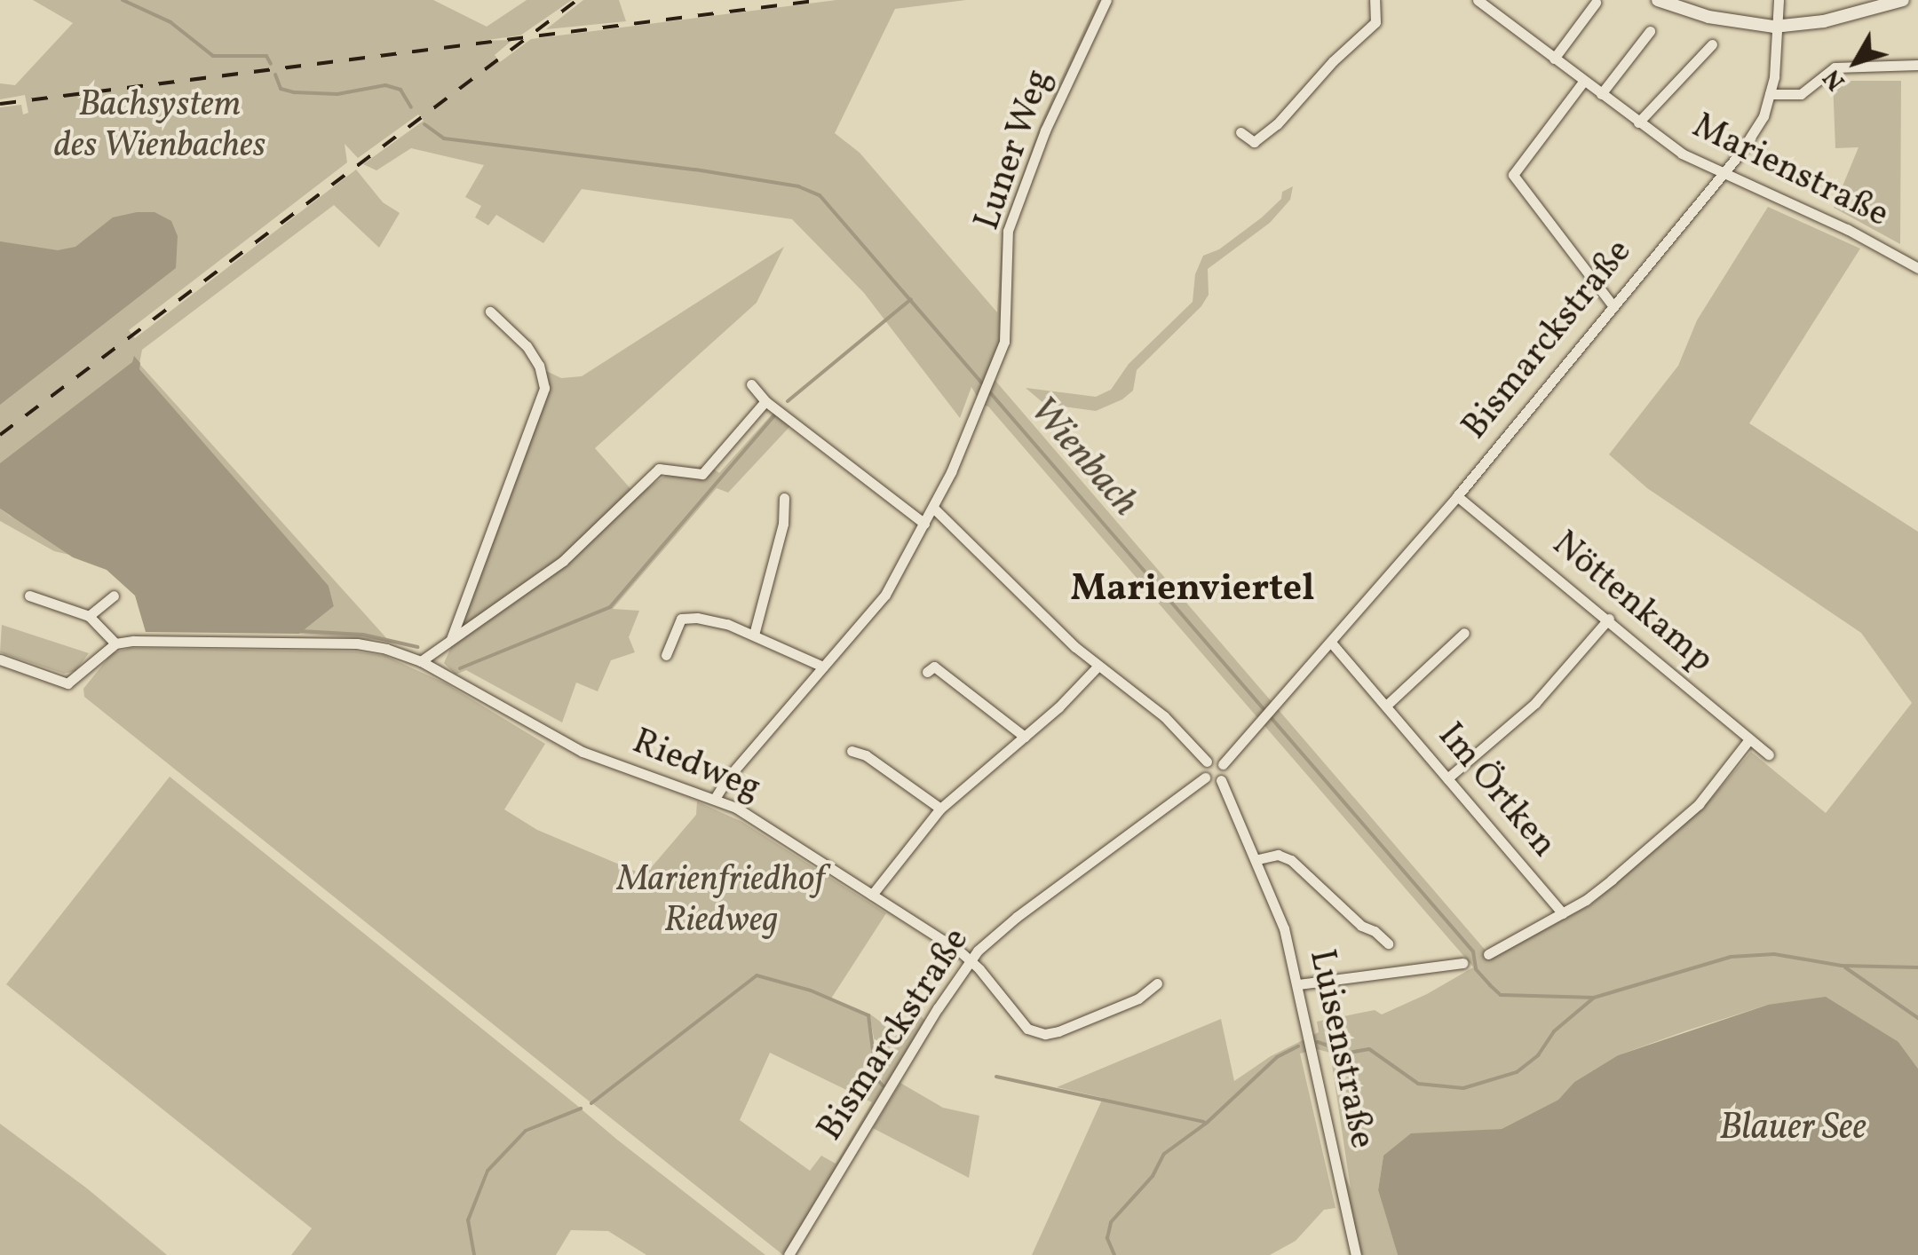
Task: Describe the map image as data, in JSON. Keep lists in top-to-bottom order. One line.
{"streets":{"street":["Luner Weg","Marienstraße","Bismarckstraße","Nöttenkamp","Riedweg","Im Örtken","Luisenstraße"]},"crossings":[["Luner Weg","Riedweg"],["Marienstraße","Bismarckstraße"],["Bismarckstraße","Nöttenkamp"],["Bismarckstraße","Riedweg"],["Bismarckstraße","Im Örtken"],["Bismarckstraße","Luisenstraße"]],"districts":["Marienviertel"],"water":["Wienbach","Blauer See"],"parks":["Bachsystem des Wienbaches","Marienfriedhof Riedweg"],"north":"bottom left"}
